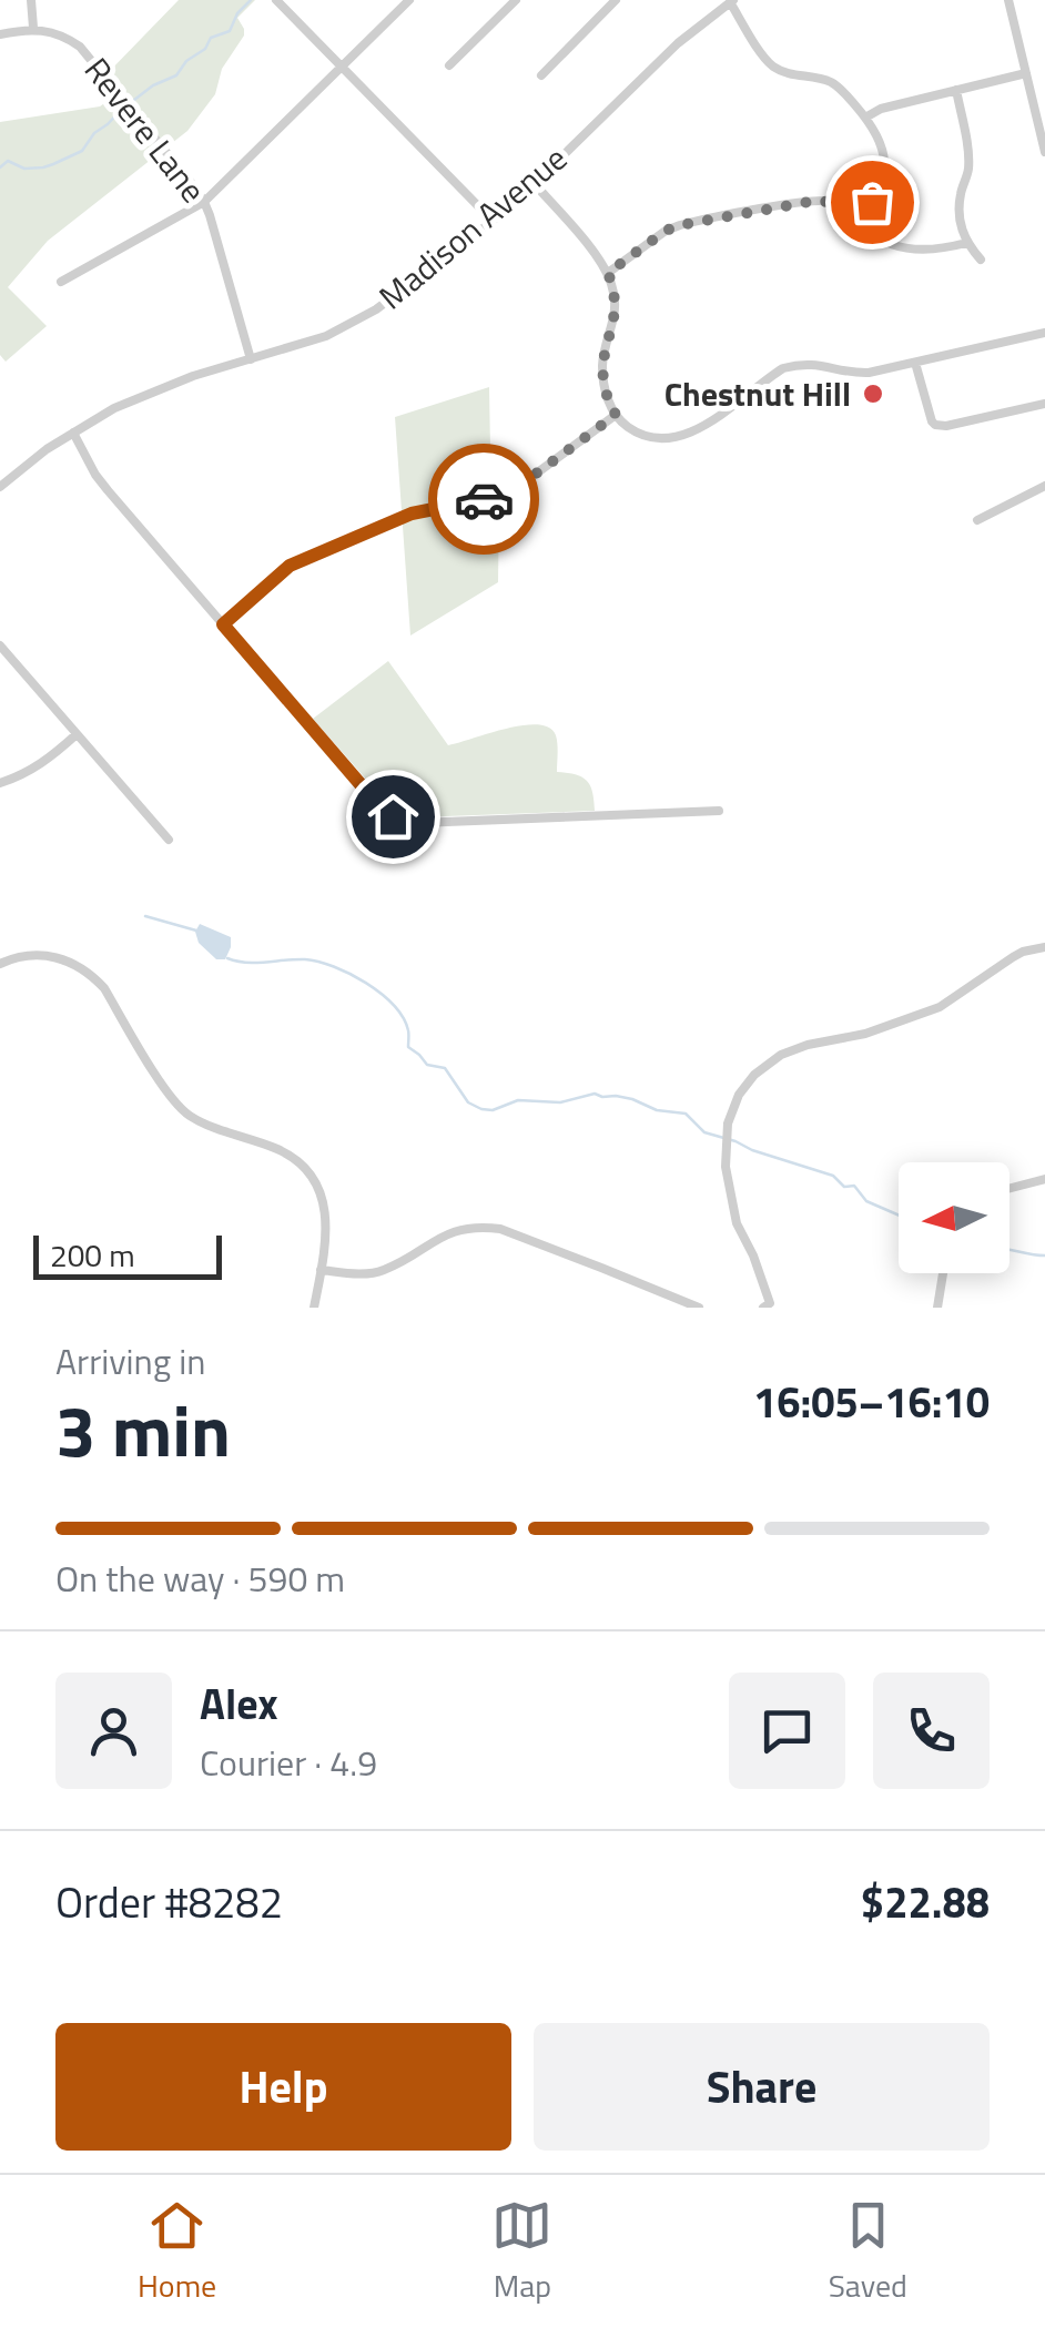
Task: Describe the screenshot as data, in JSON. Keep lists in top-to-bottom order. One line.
{"streets":{"street":["Revere Lane","Madison Avenue"]},"crossings":[["Revere Lane","Madison Avenue"]],"places":["Chestnut Hill"],"scale_bar":"200 m","north":"left","page":{"scale":"200 m","heading":["3 min","Arriving in","16:05–16:10"],"panel":["Alex","Courier · 4.9","Order #8282","$22.88"],"bar":"On the way · 590 m","buttons":["Help","Share"],"tabs":["Home","Map","Saved"]}}
